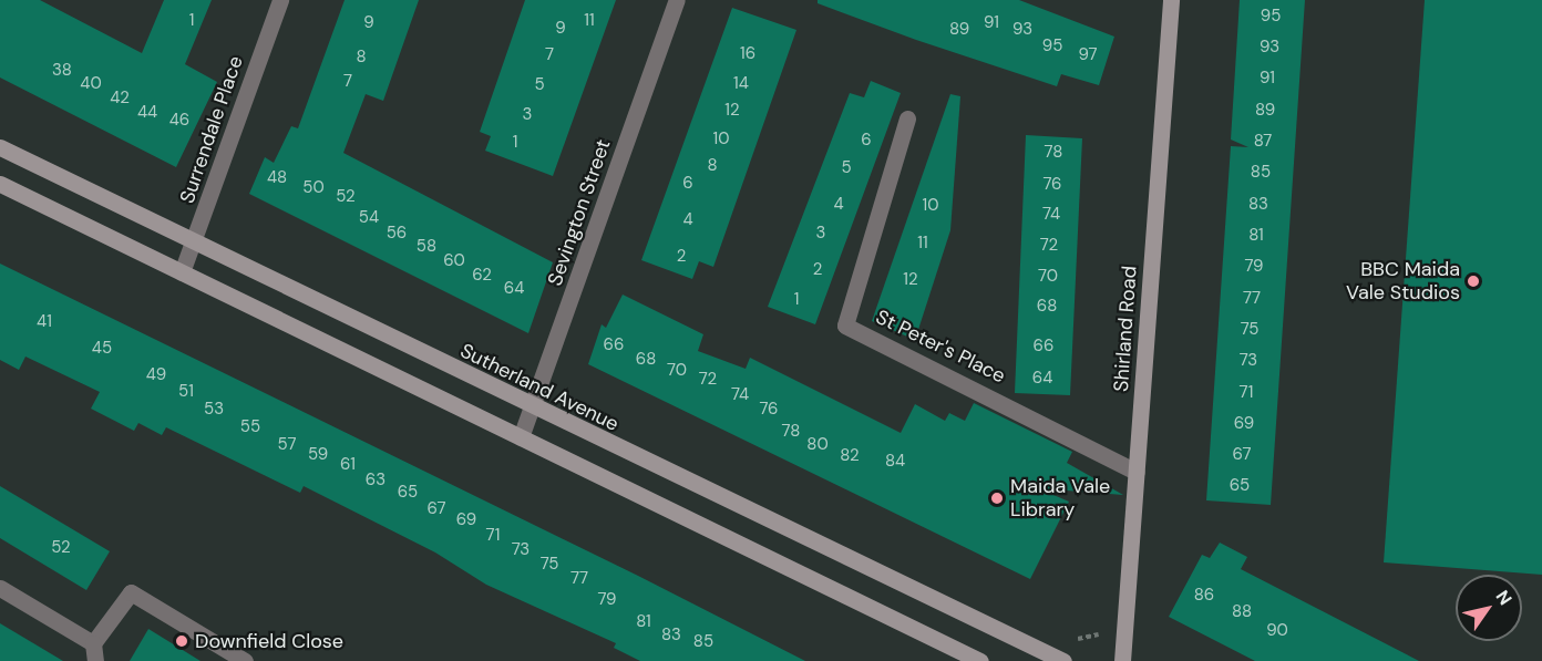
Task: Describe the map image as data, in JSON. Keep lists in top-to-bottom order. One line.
{"streets":{"street":["Surrendale Place","Sevington Street","Shirland Road","St Peter's Place","Sutherland Avenue"]},"crossings":[["Surrendale Place","Sutherland Avenue"],["Sevington Street","Sutherland Avenue"],["Shirland Road","St Peter's Place"]],"places":["BBC Maida Vale Studios","Maida Vale Library","Downfield Close"],"house_numbers":["95","1","11","9","91","9","89","93","95","93","16","7","97","8","38","91","7","40","14","5","42","12","89","44","3","46","10","6","87","1","78","8","5","85","48","6","76","50","52","4","83","10","74","54","4","56","3","81","11","72","58","2","60","79","2","62","70","12","64","77","1","68","41","75","66","66","45","68","73","70","49","64","72","51","71","74","53","76","69","55","78","57","80","59","67","82","84","61","63","65","65","67","69","71","52","73","75","77","86","79","88","81","90","83","85"],"north":"top right"}
